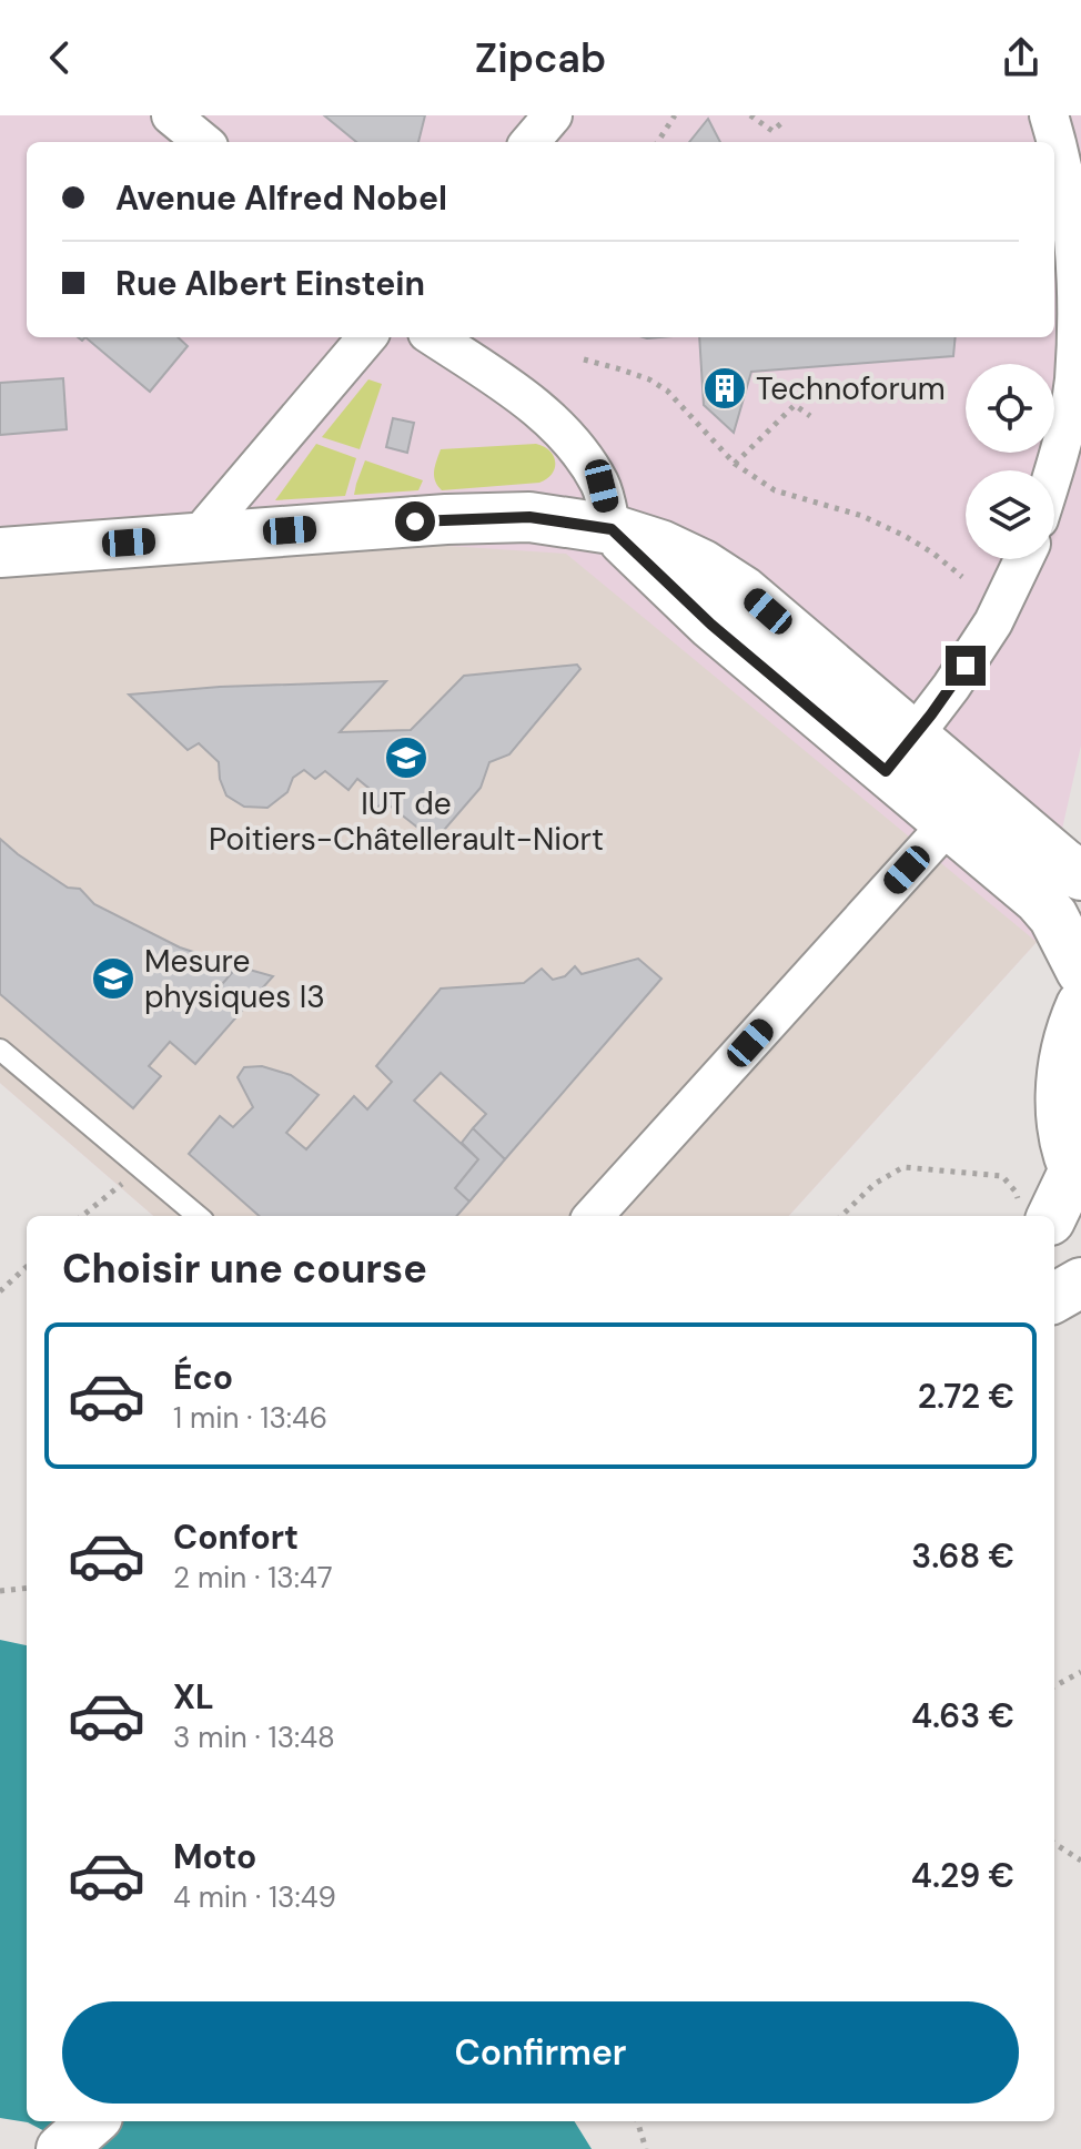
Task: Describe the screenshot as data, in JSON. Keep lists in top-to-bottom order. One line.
{"places":{"building":["Technoforum"],"school or university":["IUT de Poitiers-Châtellerault-Niort","Mesure physiques I3"]},"page":{"header":"Zipcab","banner":["Avenue Alfred Nobel","Rue Albert Einstein"],"heading":"Choisir une course","list":[{"name":"Éco","note":"1 min · 13:46","value":"2.72 €"},{"name":"Confort","note":"2 min · 13:47","value":"3.68 €"},{"name":"XL","note":"3 min · 13:48","value":"4.63 €"},{"name":"Moto","note":"4 min · 13:49","value":"4.29 €"}],"buttons":"Confirmer"}}
